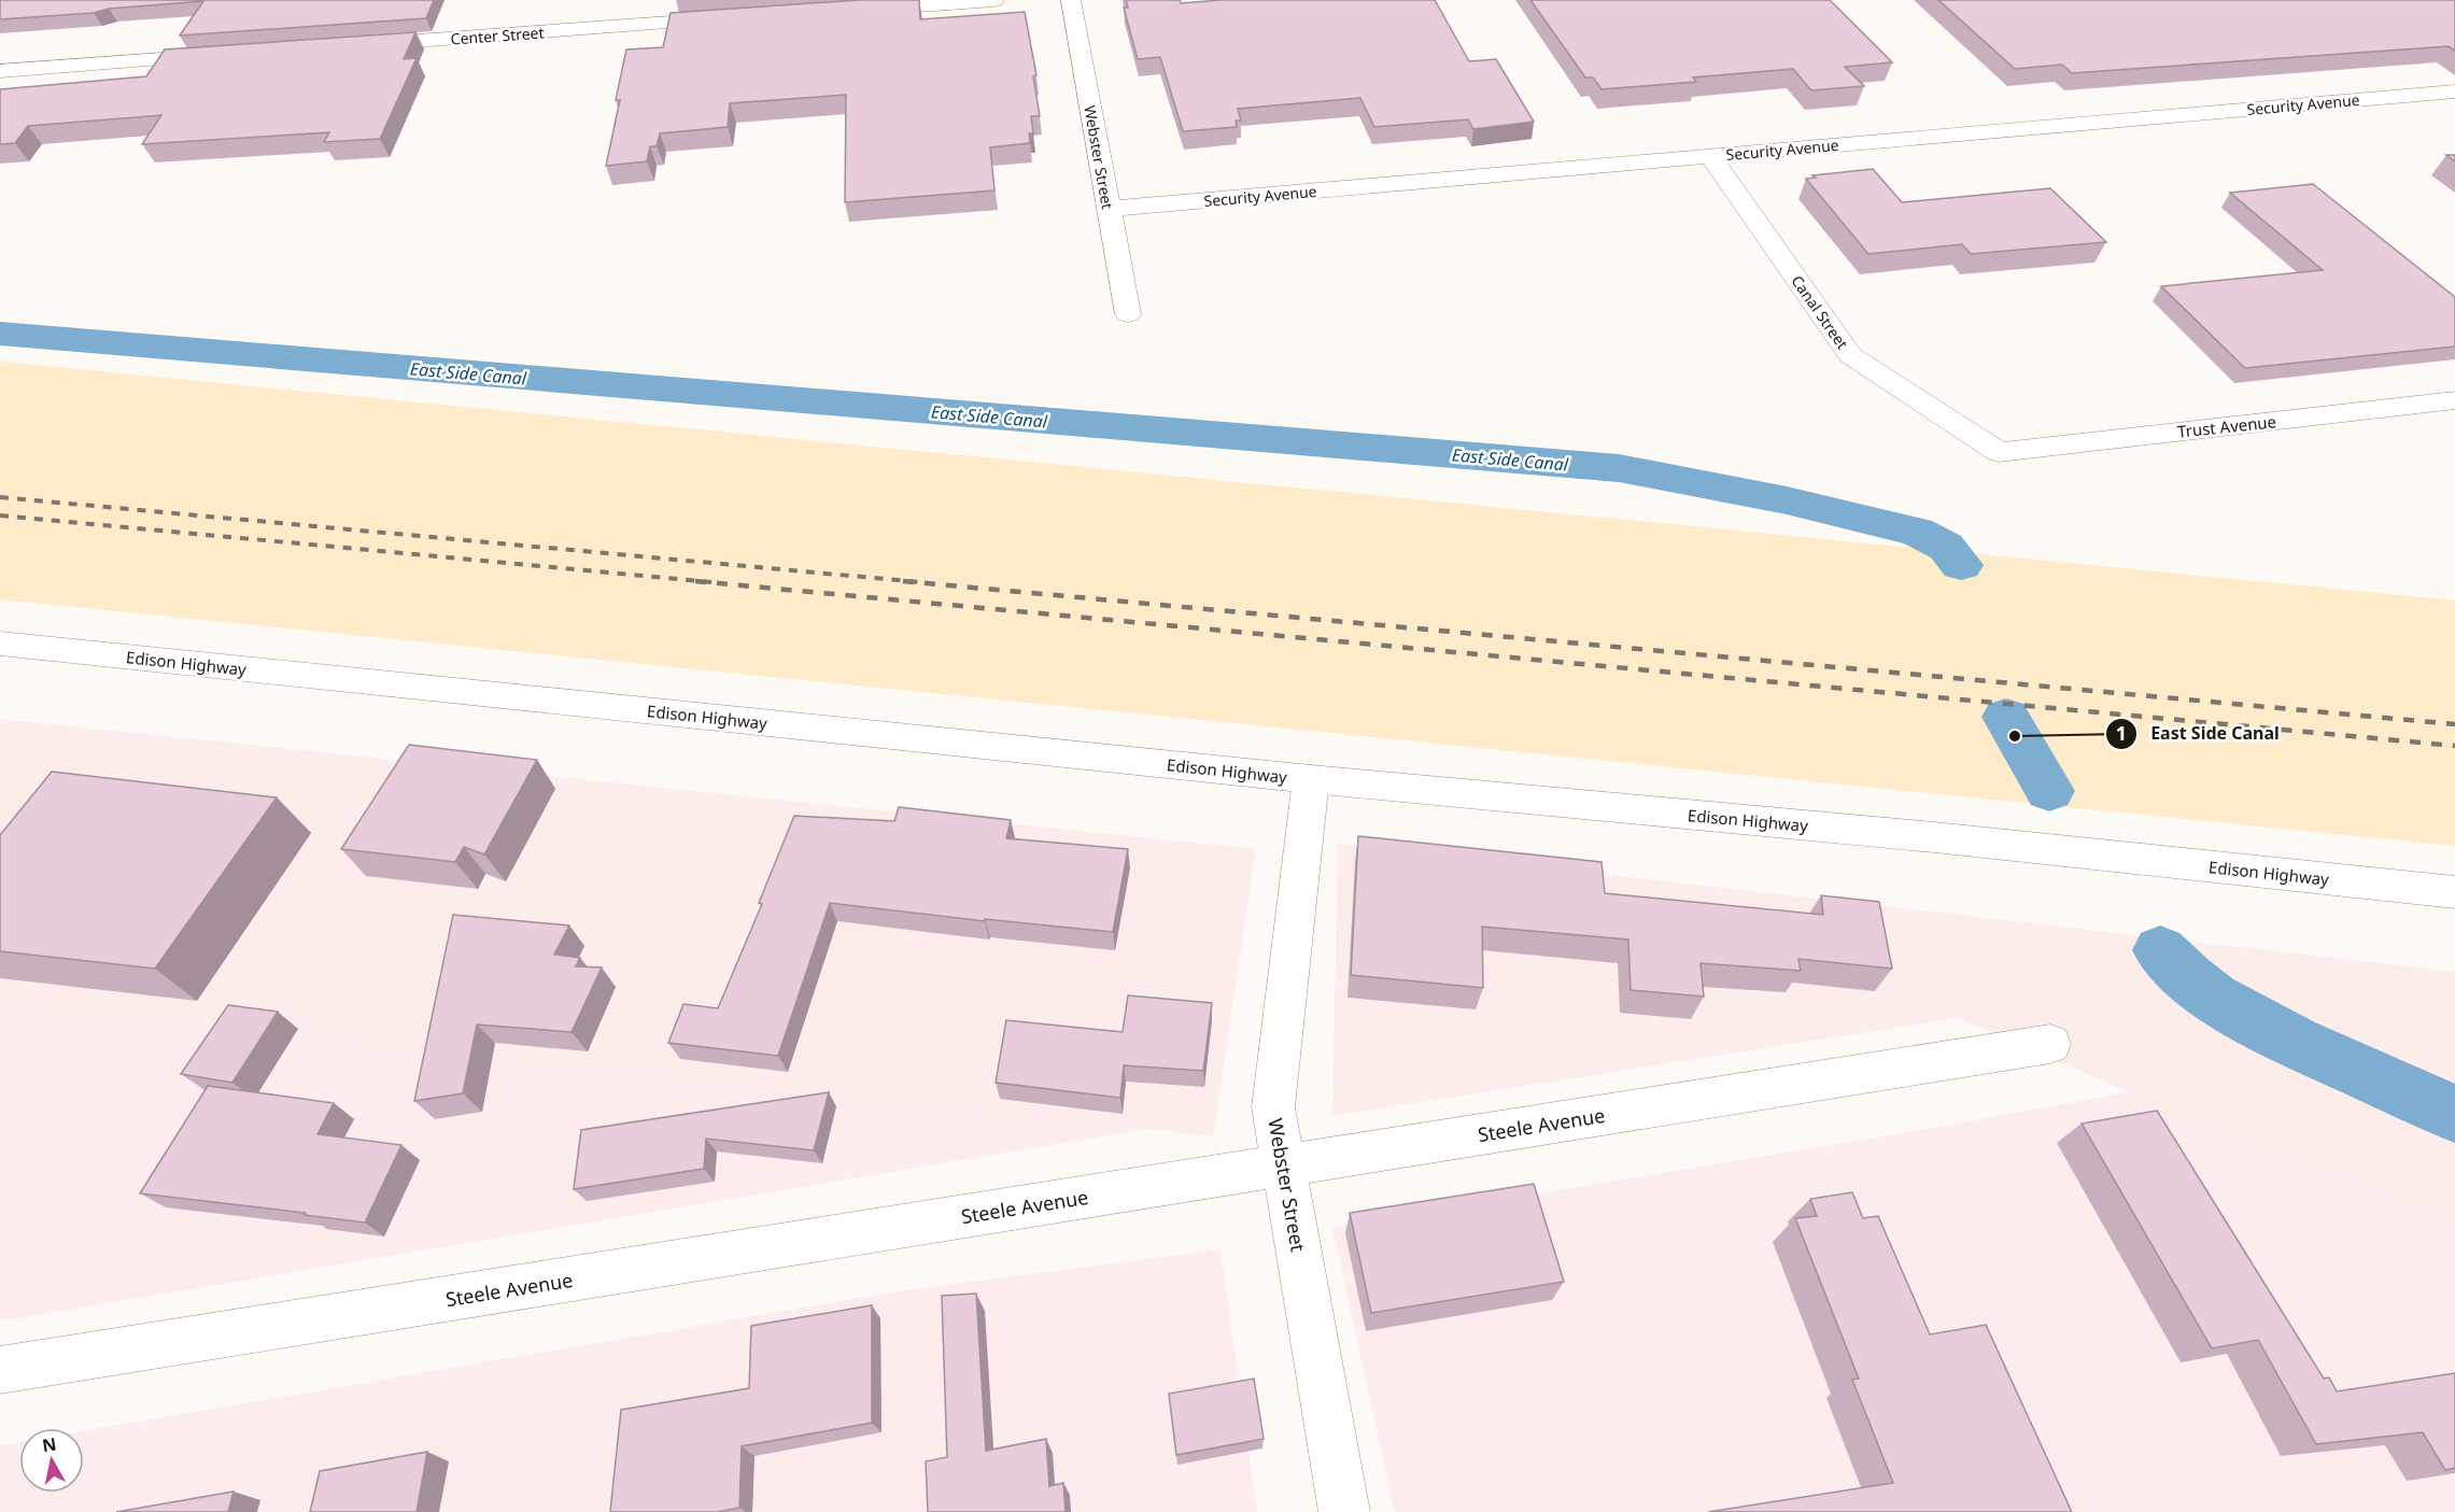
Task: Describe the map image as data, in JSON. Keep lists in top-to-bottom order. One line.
{"streets":{"street":["Center Street","Security Avenue","Webster Street","Canal Street","Trust Avenue","Edison Highway","Steele Avenue"]},"crossings":[["Security Avenue","Webster Street"],["Security Avenue","Canal Street"],["Webster Street","Edison Highway"],["Webster Street","Steele Avenue"],["Canal Street","Trust Avenue"]],"water":["East Side Canal"],"places":["East Side Canal"],"north":"top"}
